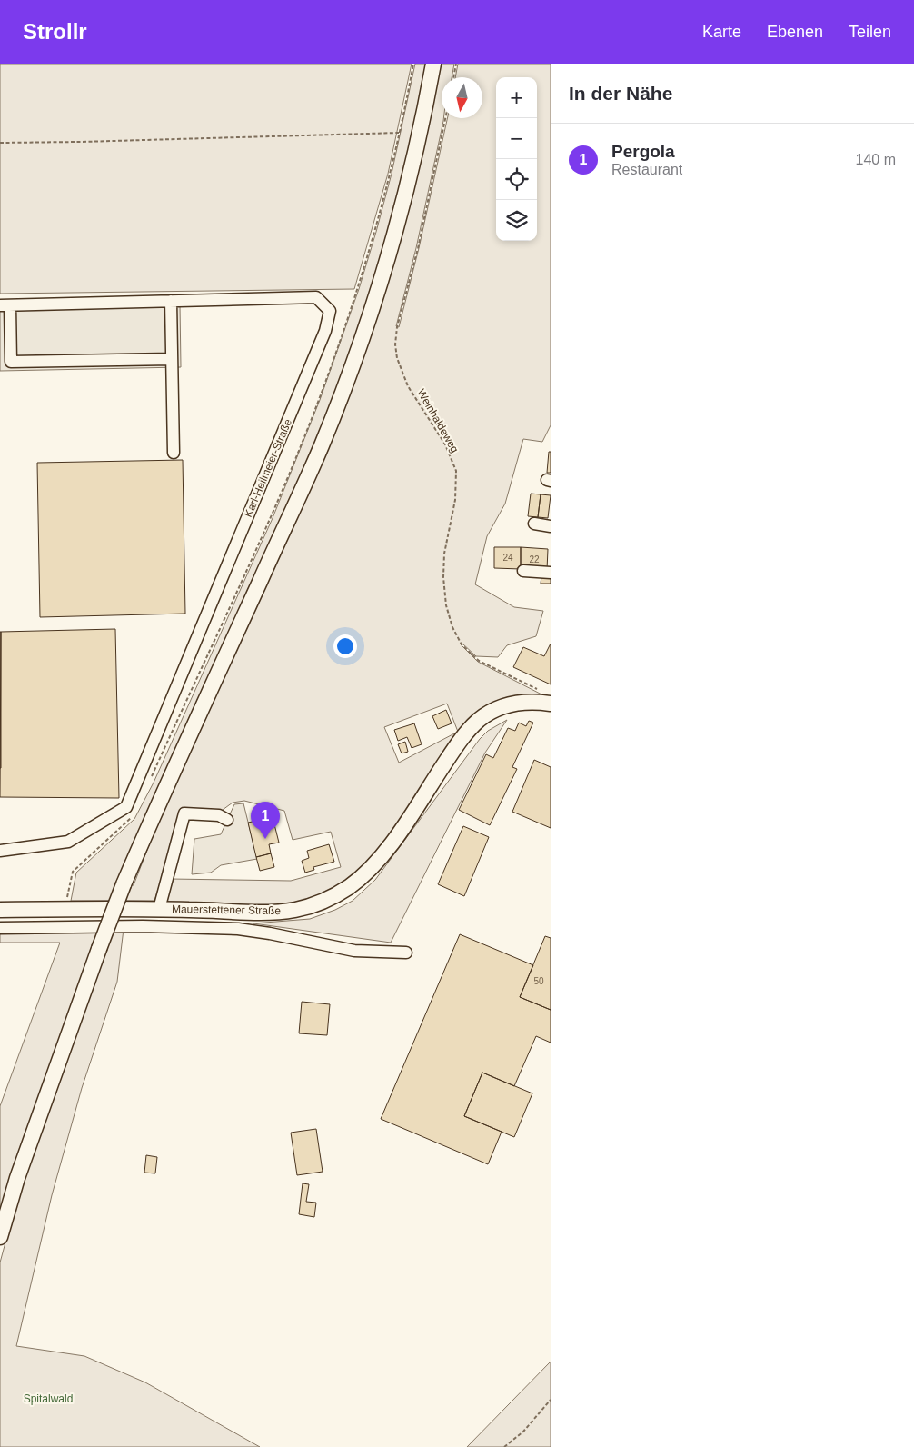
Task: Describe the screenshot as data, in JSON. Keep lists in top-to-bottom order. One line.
{"streets":{"main road":["Mauerstettener Straße"],"street":["Karl-Heilmeier-Straße"],"path":["Weinhaldeweg"]},"crossings":[["Weinhaldeweg","Mauerstettener Straße"]],"parks":["Spitalwald"],"house_numbers":["24","22","50"],"north":"bottom","page":{"header":"Strollr","nav":["Karte","Ebenen","Teilen"],"heading":"In der Nähe","map_buttons":["+","−"],"list":[{"mark":"1","name":"Pergola","note":"Restaurant","value":"140 m"}],"pins":"1"}}
